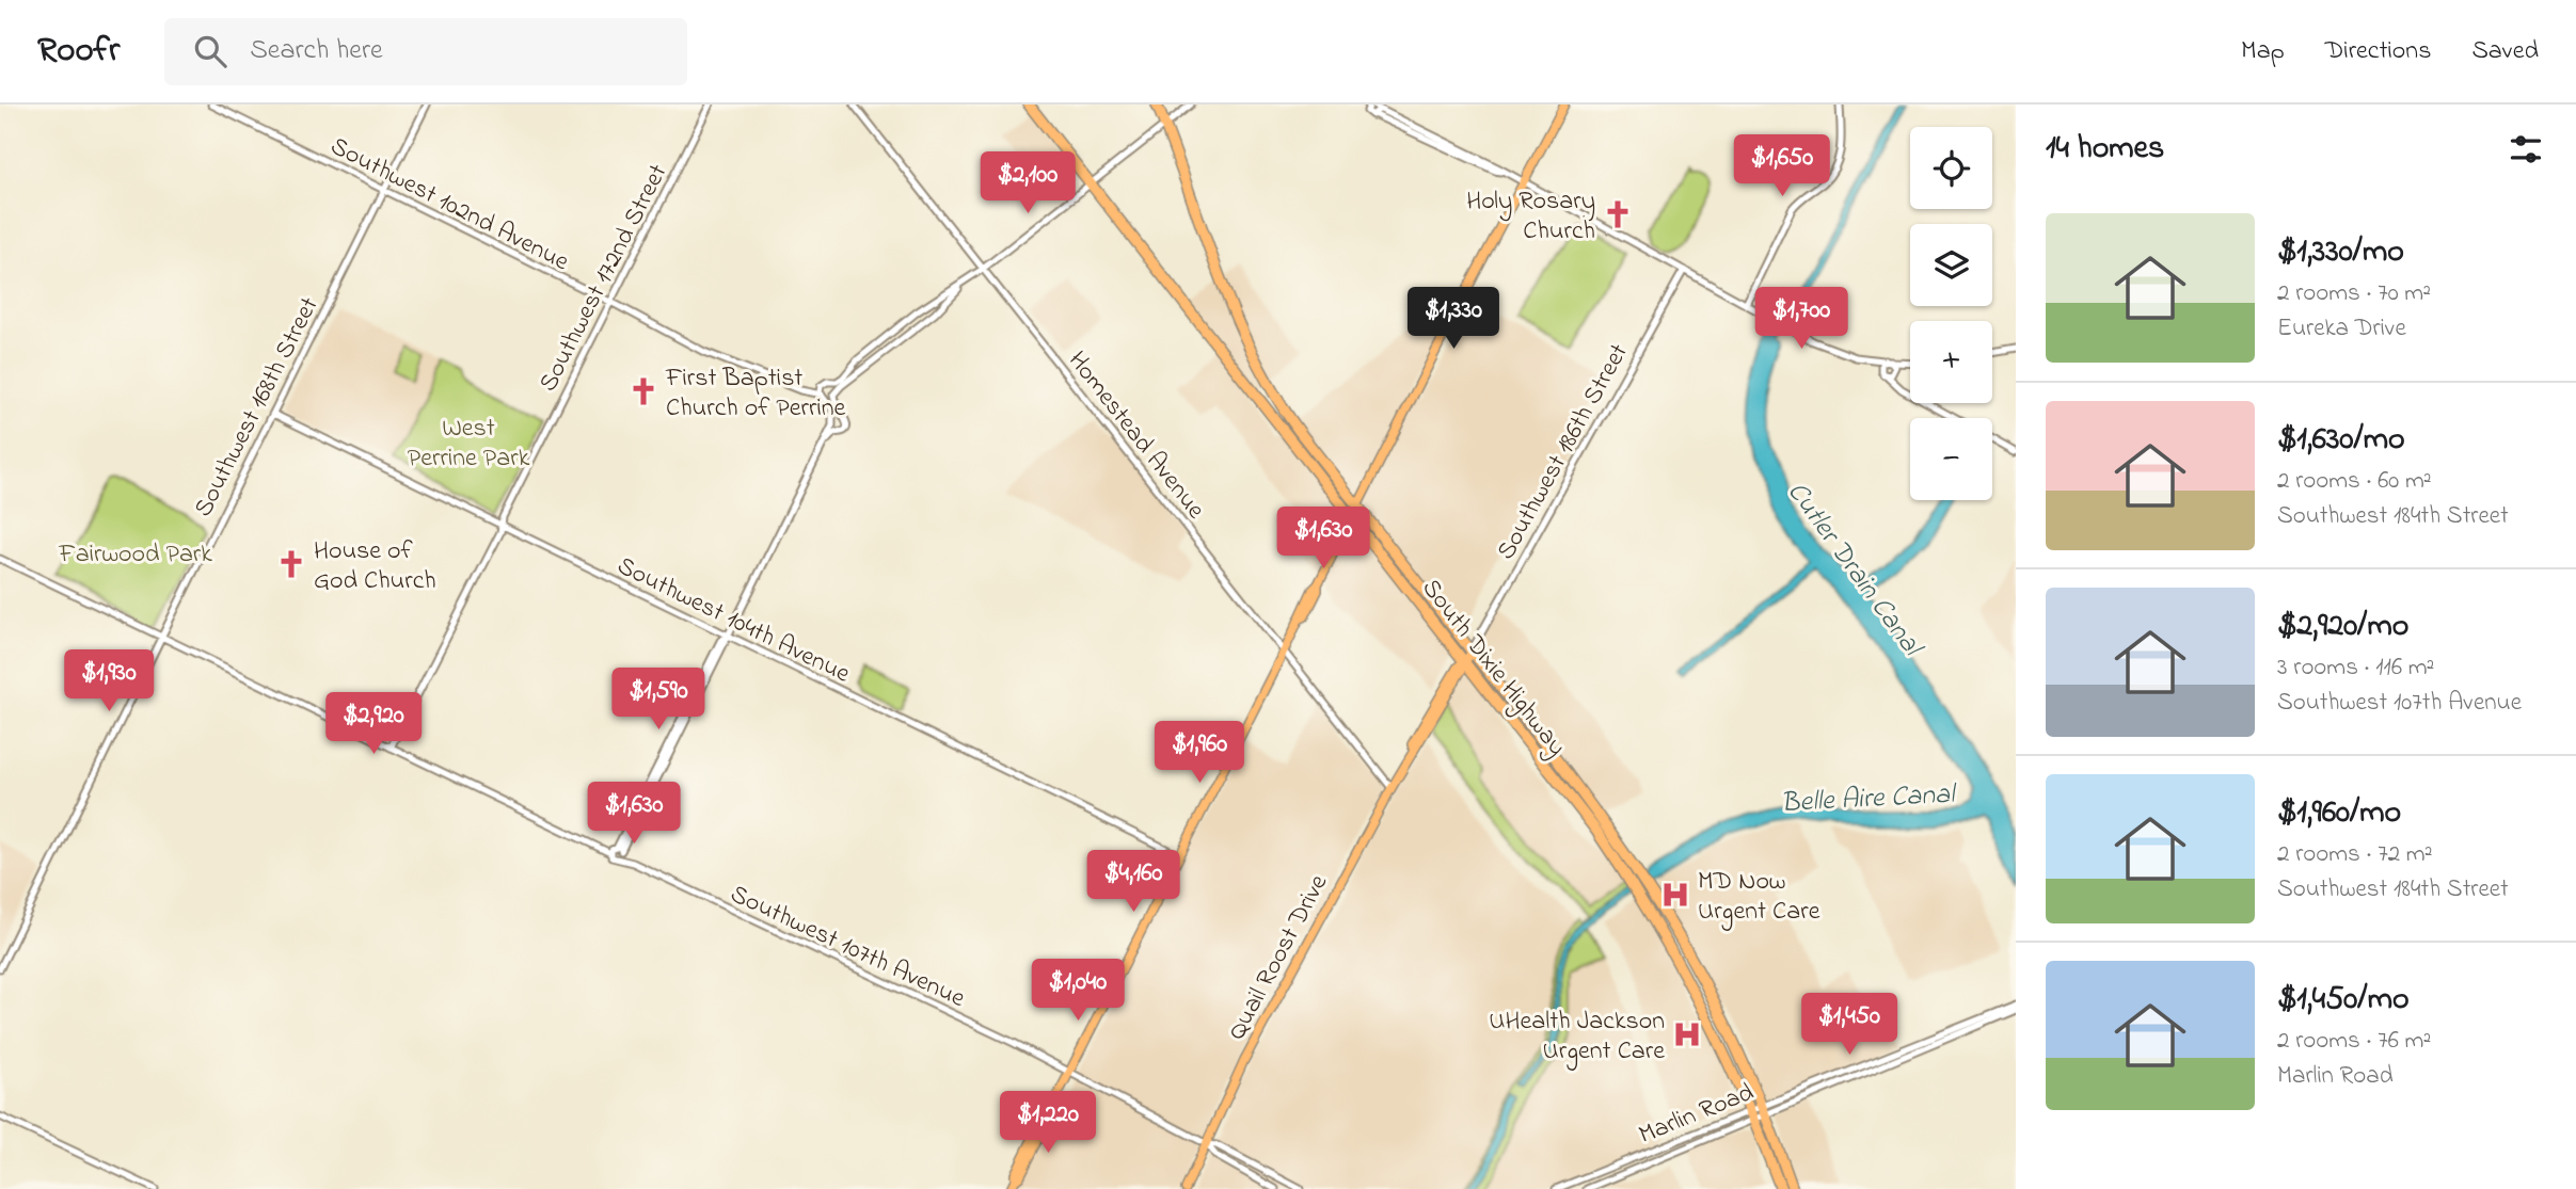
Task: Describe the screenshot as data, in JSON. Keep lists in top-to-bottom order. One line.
{"streets":{"highway":["South Dixie Highway"],"main road":["Quail Roost Drive"],"street":["Southwest 102nd Avenue","Southwest 172nd Street","Southwest 168th Street","Homestead Avenue","Southwest 186th Street","Southwest 104th Avenue","Southwest 107th Avenue","Marlin Road"]},"crossings":[["Southwest 102nd Avenue","Southwest 172nd Street"],["Southwest 102nd Avenue","Southwest 168th Street"],["Southwest 172nd Street","Southwest 104th Avenue"],["Southwest 172nd Street","Southwest 107th Avenue"],["Southwest 168th Street","Southwest 104th Avenue"],["Southwest 168th Street","Southwest 107th Avenue"],["Homestead Avenue","Quail Roost Drive"],["Southwest 186th Street","South Dixie Highway"],["Southwest 186th Street","Quail Roost Drive"],["South Dixie Highway","Quail Roost Drive"],["South Dixie Highway","Marlin Road"],["Southwest 107th Avenue","Quail Roost Drive"]],"water":["Cutler Drain Canal","Belle Aire Canal"],"parks":["West Perrine Park","Fairwood Park"],"places":{"church":["Holy Rosary Church","First Baptist Church of Perrine","House of God Church"],"hospital":["MD Now Urgent Care","UHealth Jackson Urgent Care"]},"page":{"header":"Roofr","search":"Search here","nav":["Map","Directions","Saved"],"heading":"14 homes","map_buttons":["+","−"],"price":["$1,650","$2,100","$1,330","$1,700","$1,630","$1,930","$1,590","$2,920","$1,960","$1,630","$4,160","$1,040","$1,450","$1,220"],"list":[{"name":"$1,330/mo","note":"2 rooms · 70 m² · Eureka Drive"},{"name":"$1,630/mo","note":"2 rooms · 60 m² · Southwest 184th Street"},{"name":"$2,920/mo","note":"3 rooms · 116 m² · Southwest 107th Avenue"},{"name":"$1,960/mo","note":"2 rooms · 72 m² · Southwest 184th Street"},{"name":"$1,450/mo","note":"2 rooms · 76 m² · Marlin Road"}]}}
